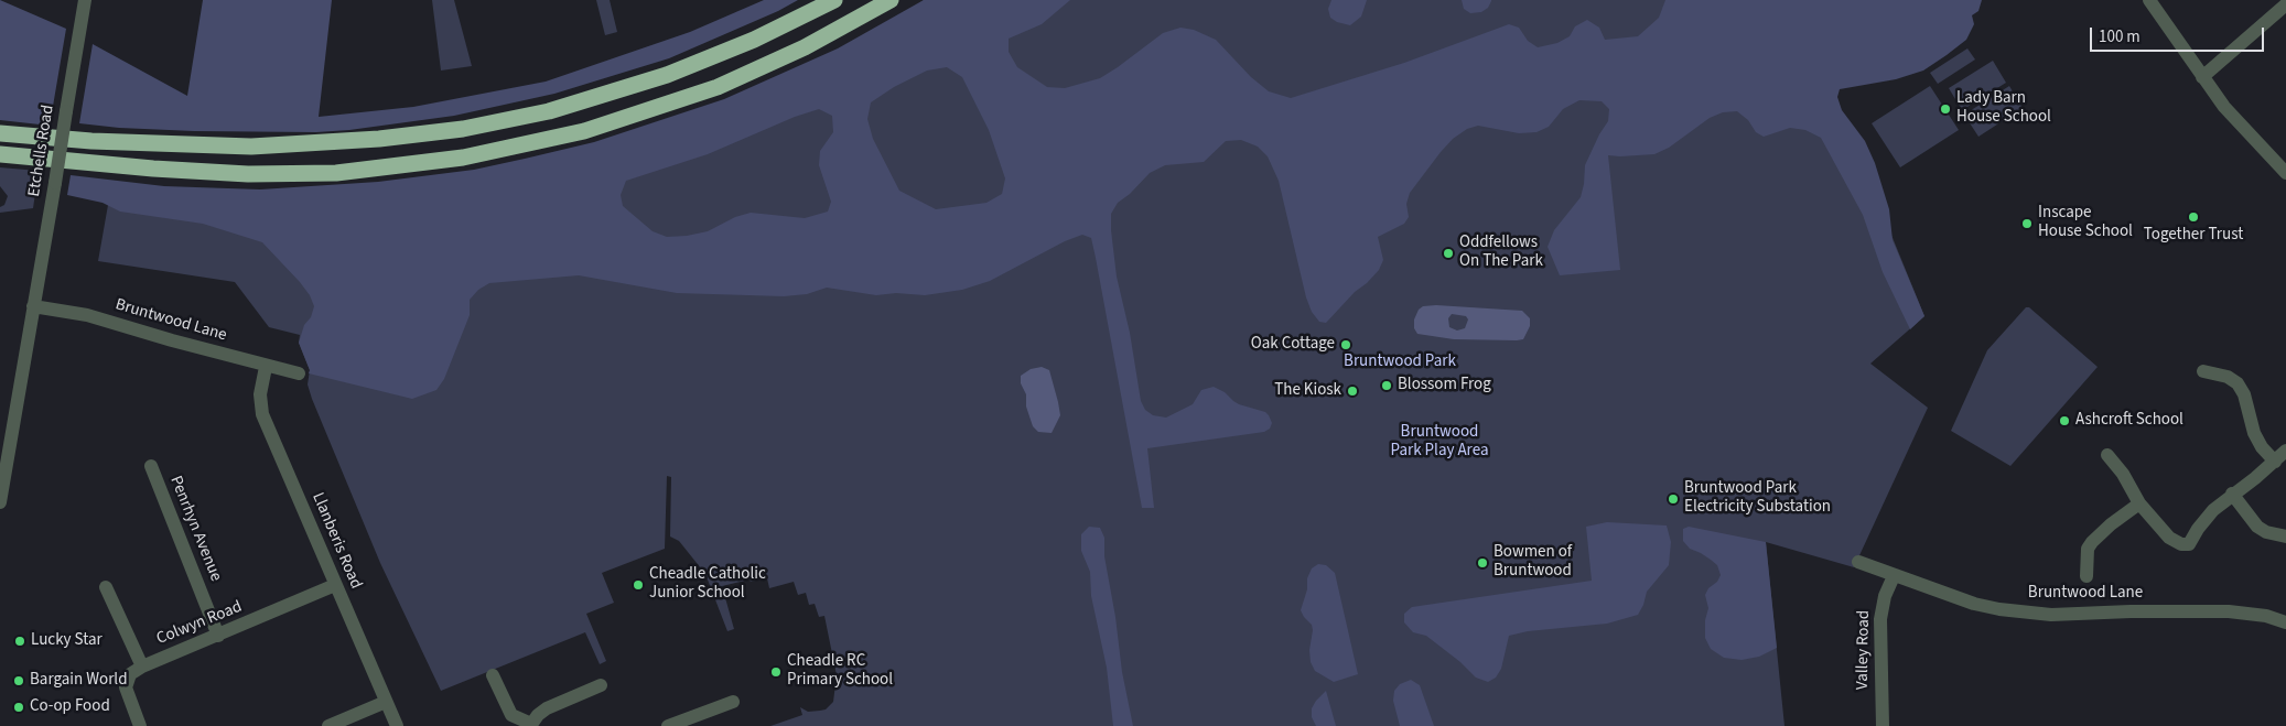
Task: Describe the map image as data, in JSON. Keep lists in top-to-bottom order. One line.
{"streets":{"street":["Etchells Road","Bruntwood Lane","Penrhyn Avenue","Llanberis Road","Colwyn Road","Valley Road"]},"crossings":[["Etchells Road","Bruntwood Lane"],["Bruntwood Lane","Llanberis Road"],["Bruntwood Lane","Valley Road"],["Penrhyn Avenue","Colwyn Road"],["Llanberis Road","Colwyn Road"]],"parks":["Bruntwood Park","Bruntwood Park Play Area"],"places":["Lady Barn House School","Together Trust","Inscape House School","Oddfellows On The Park","Oak Cottage","Blossom Frog","The Kiosk","Ashcroft School","Bruntwood Park Electricity Substation","Bowmen of Bruntwood","Cheadle Catholic Junior School","Lucky Star","Cheadle RC Primary School","Bargain World","Co-op Food"],"scale_bar":"100 m"}
